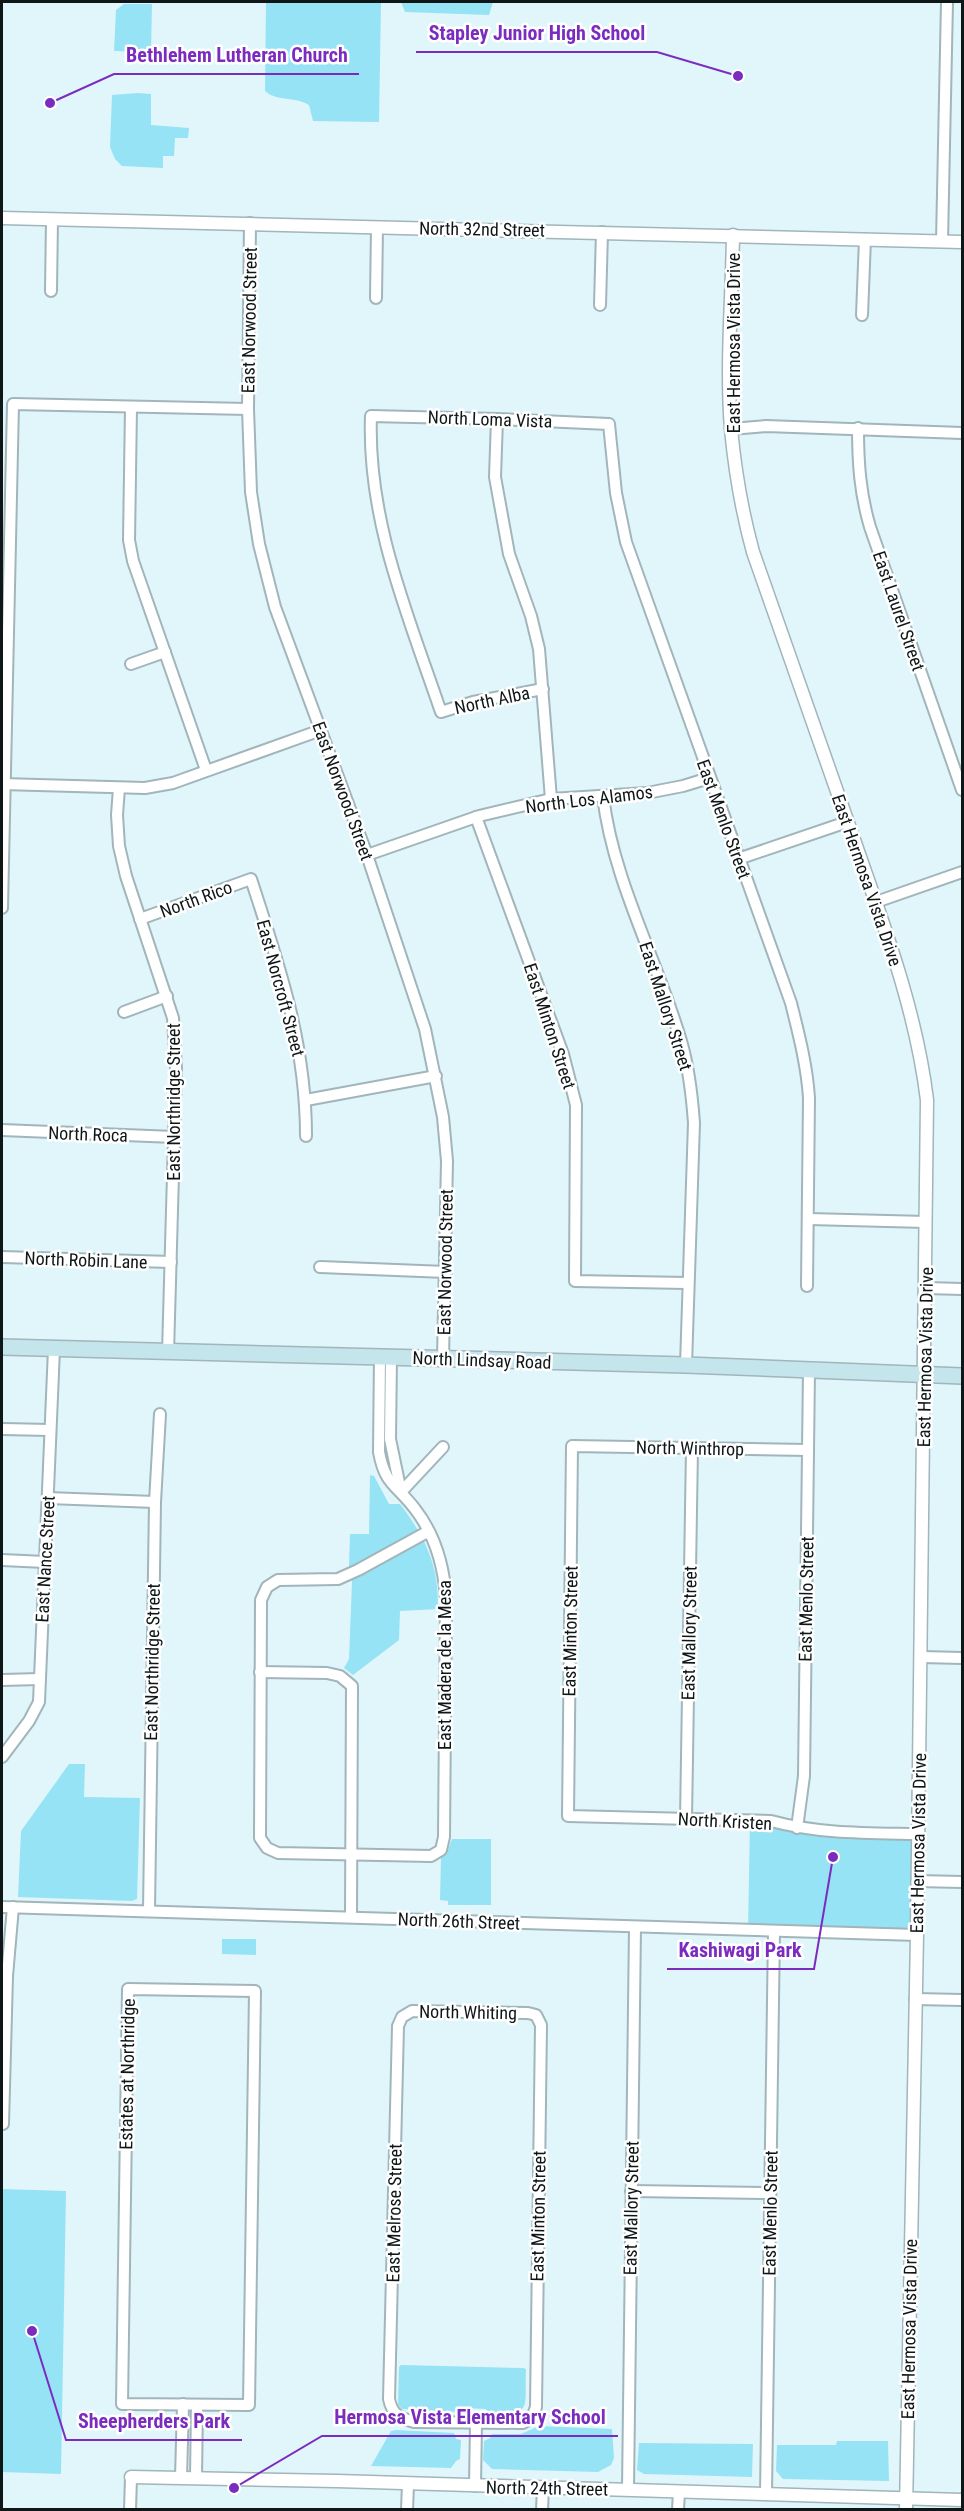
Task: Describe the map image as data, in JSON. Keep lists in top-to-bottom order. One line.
{"streets":{"main road":["North Lindsay Road"],"street":["North 32nd Street","East Norwood Street","East Hermosa Vista Drive","North Loma Vista","East Laurel Street","North Alba","North Los Alamos","East Menlo Street","North Rico","East Norcroft Street","East Mallory Street","East Minton Street","East Northridge Street","North Roca","North Robin Lane","North Winthrop","East Nance Street","East Madera de la Mesa","North Kristen","North 26th Street","North Whiting","Estates at Northridge","East Melrose Street","North 24th Street"]},"crossings":[["North 32nd Street","East Norwood Street"],["North 32nd Street","East Hermosa Vista Drive"],["East Norwood Street","North Los Alamos"],["East Norwood Street","North Lindsay Road"],["East Hermosa Vista Drive","North Lindsay Road"],["East Hermosa Vista Drive","North Kristen"],["East Hermosa Vista Drive","North 26th Street"],["East Hermosa Vista Drive","North 24th Street"],["North Loma Vista","North Alba"],["North Loma Vista","East Menlo Street"],["North Los Alamos","East Menlo Street"],["North Los Alamos","East Mallory Street"],["North Los Alamos","East Minton Street"],["East Menlo Street","North Lindsay Road"],["East Menlo Street","North Winthrop"],["East Menlo Street","North Kristen"],["East Menlo Street","North 26th Street"],["East Menlo Street","North 24th Street"],["North Rico","East Norcroft Street"],["North Rico","East Northridge Street"],["East Mallory Street","East Minton Street"],["East Mallory Street","North Lindsay Road"],["East Mallory Street","North Winthrop"],["East Mallory Street","North Kristen"],["East Mallory Street","North 26th Street"],["East Mallory Street","North 24th Street"],["East Minton Street","North Winthrop"],["East Minton Street","North Kristen"],["East Minton Street","North Whiting"],["East Minton Street","East Melrose Street"],["East Northridge Street","North Roca"],["East Northridge Street","North Robin Lane"],["East Northridge Street","North Lindsay Road"],["East Northridge Street","North 26th Street"],["North Lindsay Road","East Nance Street"],["North Lindsay Road","East Madera de la Mesa"],["North Whiting","East Melrose Street"]],"places":["Stapley Junior High School","Bethlehem Lutheran Church","Kashiwagi Park","Sheepherders Park","Hermosa Vista Elementary School"]}
